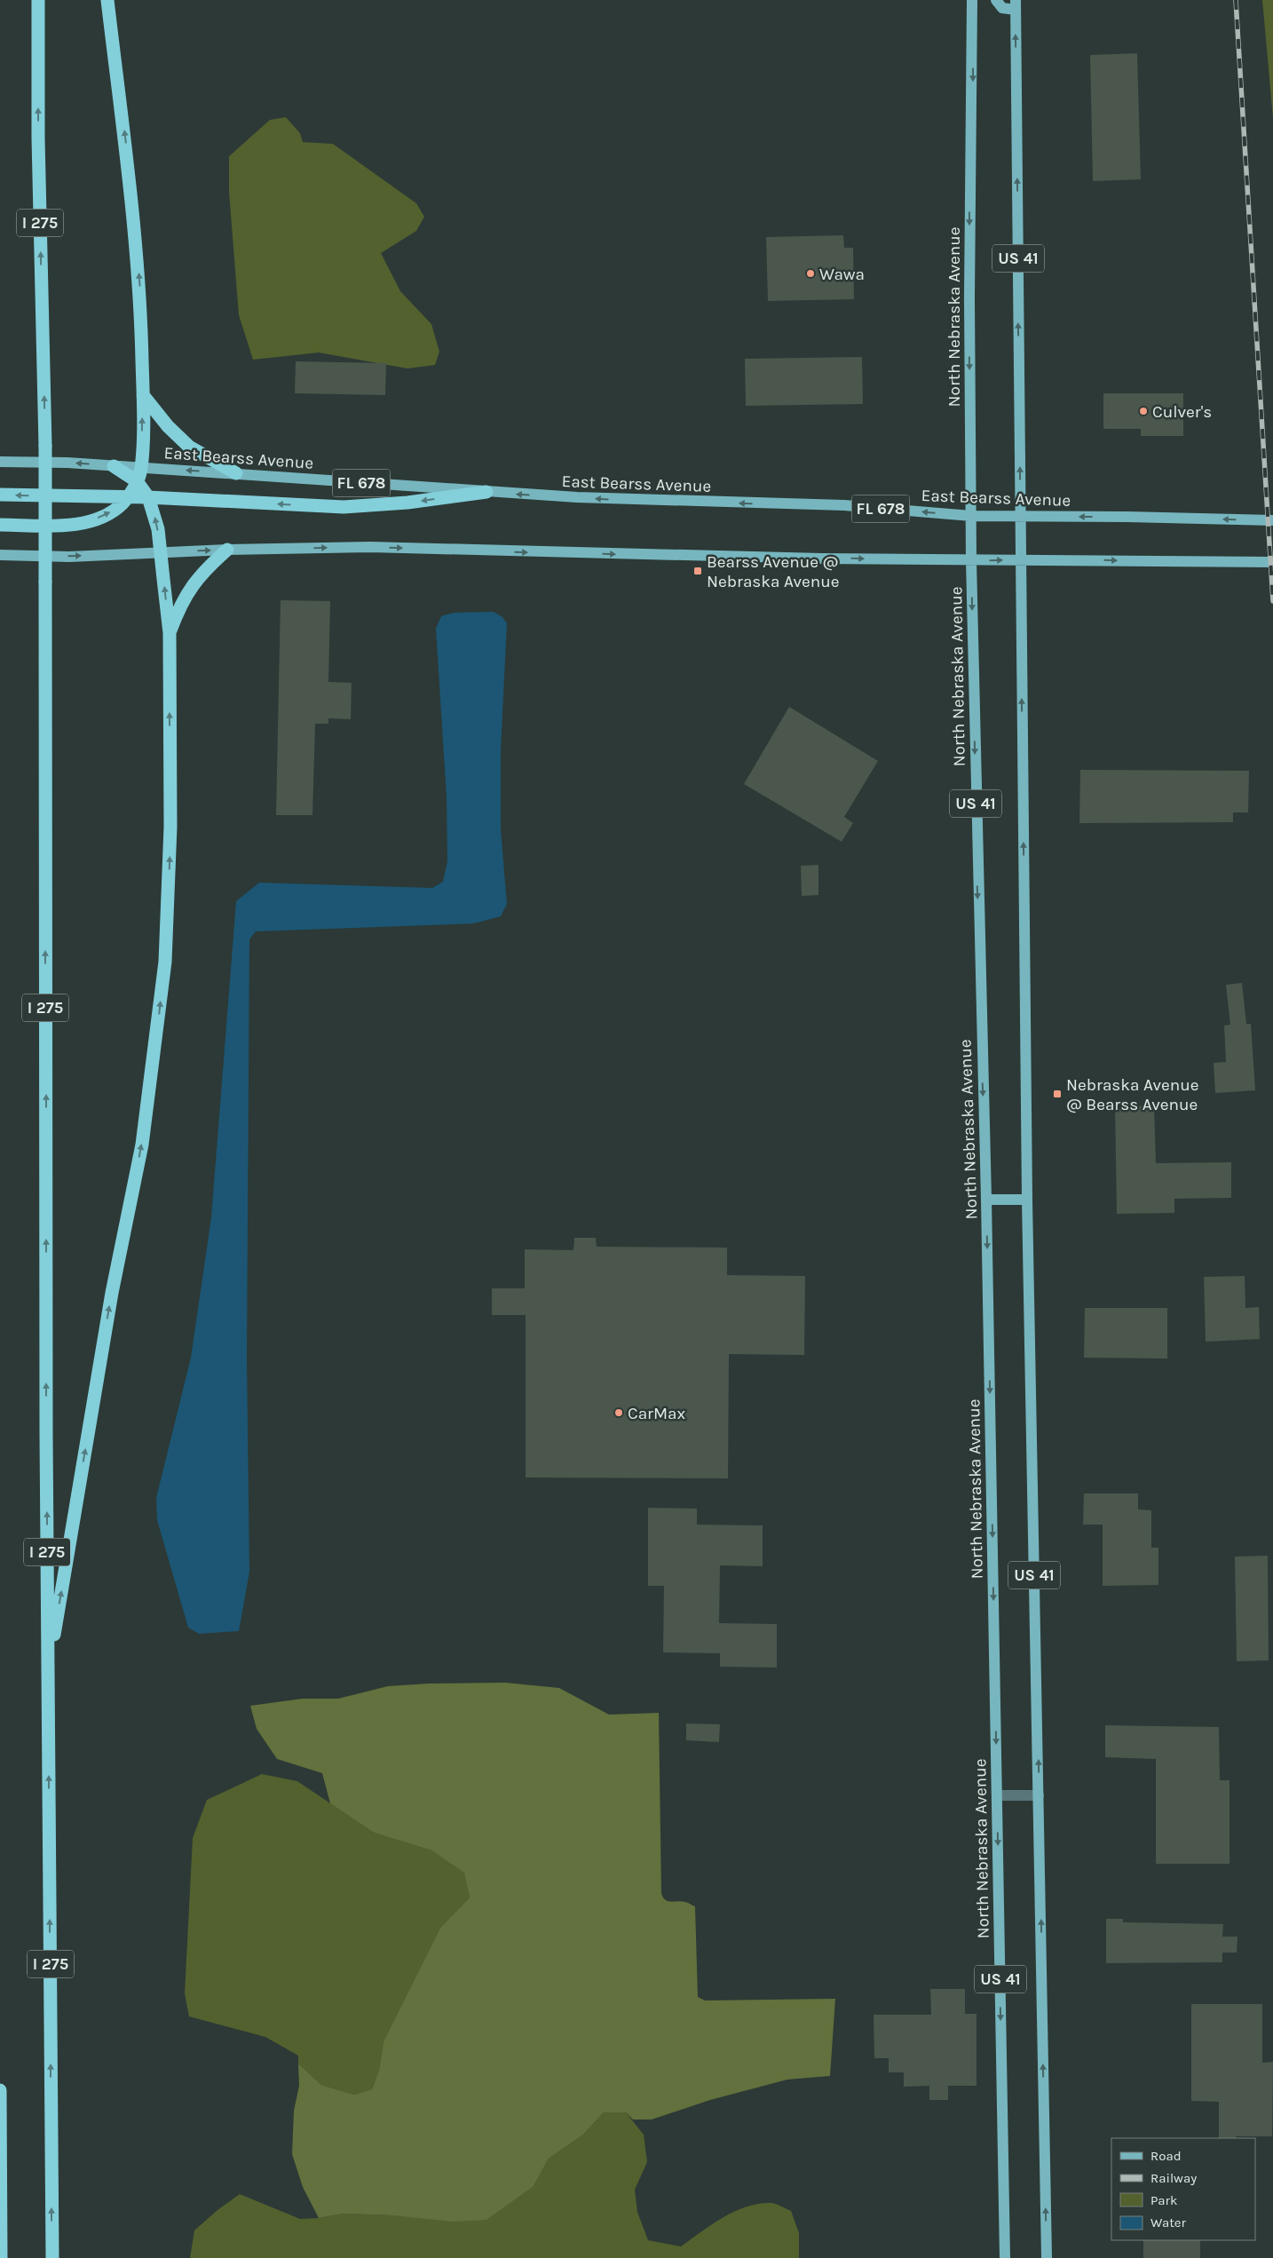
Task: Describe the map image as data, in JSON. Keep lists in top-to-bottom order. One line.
{"streets":{"highway":["I 275"],"main road":["US 41","North Nebraska Avenue","East Bearss Avenue","FL 678"]},"crossings":[["US 41","East Bearss Avenue"],["North Nebraska Avenue","East Bearss Avenue"]],"places":{"other":["Wawa","Culver's","CarMax"],"transit":["Bearss Avenue @ Nebraska Avenue","Nebraska Avenue @ Bearss Avenue"]},"legend":["Road","Railway","Park","Water"]}
